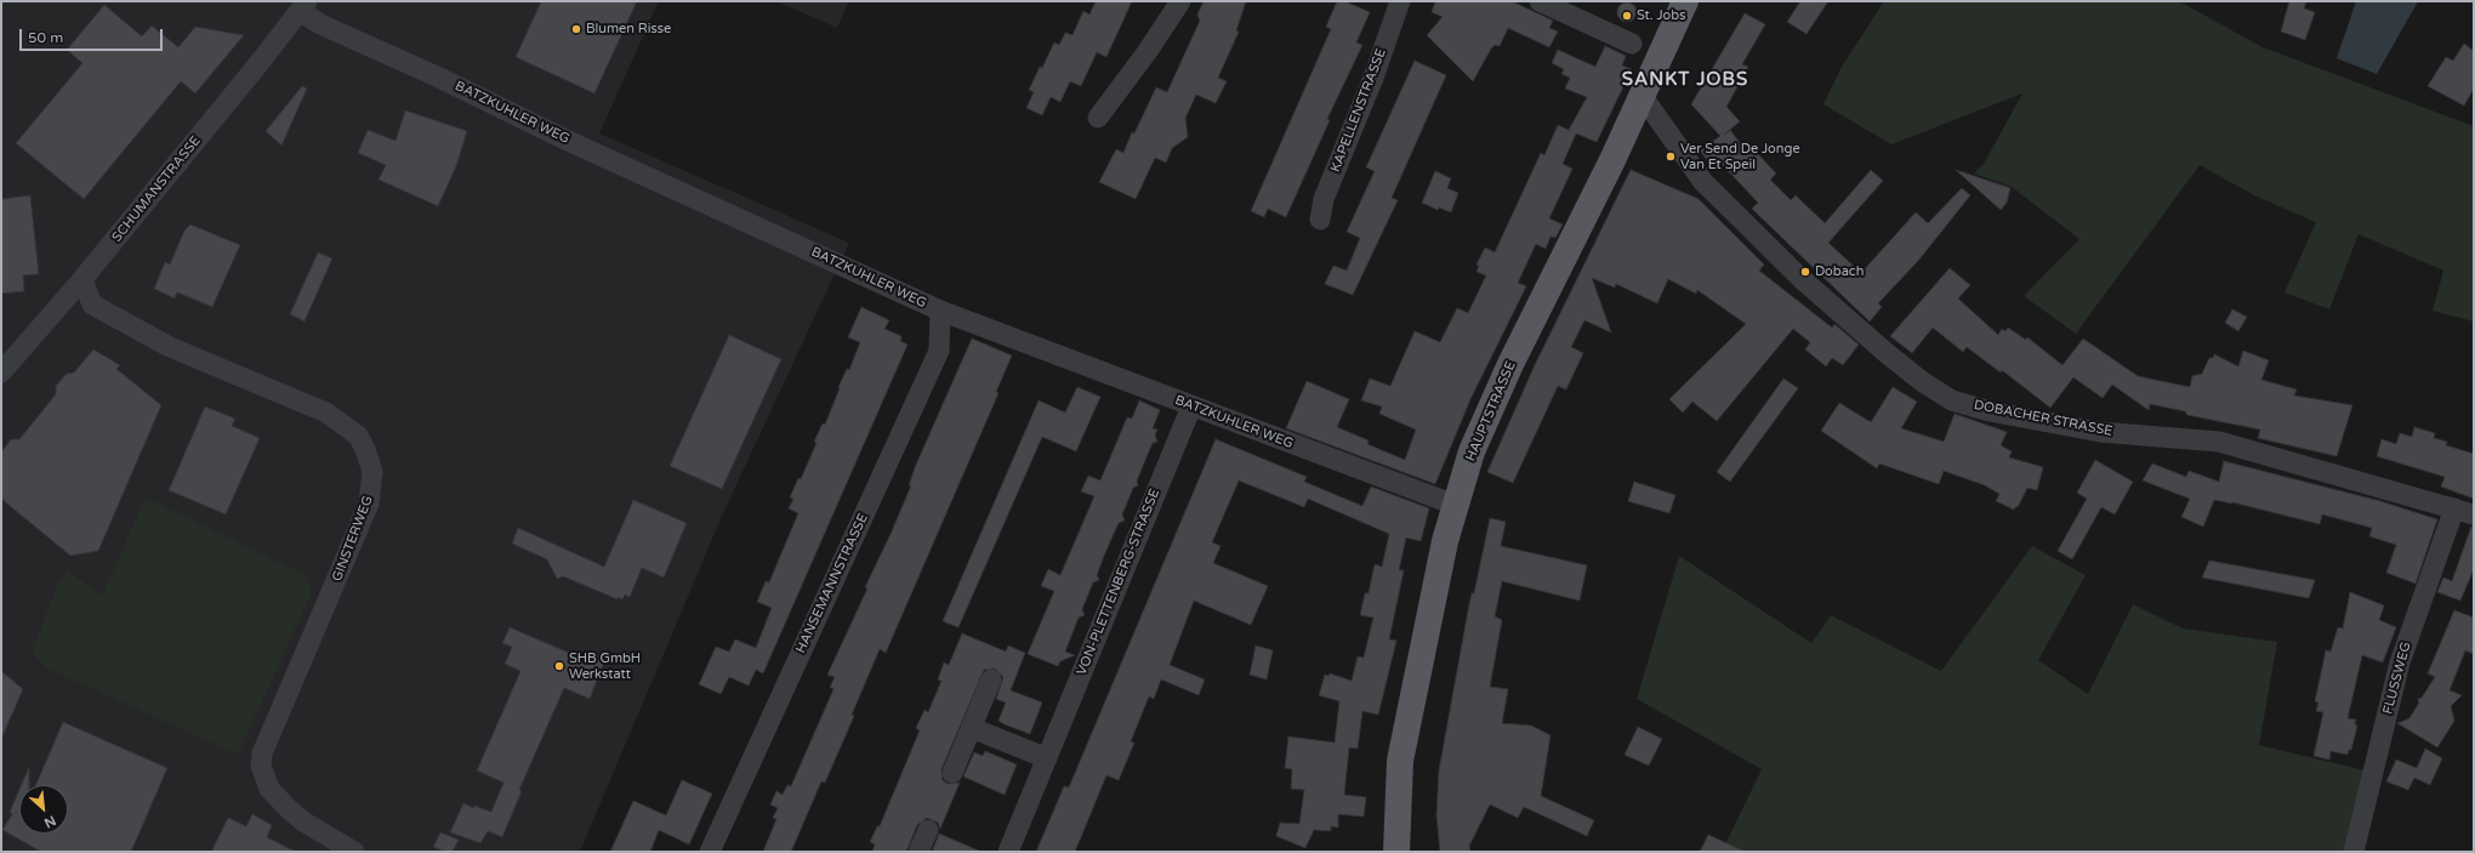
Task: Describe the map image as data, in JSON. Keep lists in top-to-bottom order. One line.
{"streets":{"main road":["HAUPTSTRASSE"],"street":["KAPELLENSTRASSE","BATZKUHLER WEG","SCHUMANSTRASSE","DOBACHER STRASSE","GINSTERWEG","VON-PLETTENBERG-STRASSE","HANSEMANNSTRASSE","FLUSSWEG"]},"crossings":[["BATZKUHLER WEG","SCHUMANSTRASSE"],["BATZKUHLER WEG","HAUPTSTRASSE"],["BATZKUHLER WEG","VON-PLETTENBERG-STRASSE"],["BATZKUHLER WEG","HANSEMANNSTRASSE"],["SCHUMANSTRASSE","GINSTERWEG"],["HAUPTSTRASSE","DOBACHER STRASSE"],["DOBACHER STRASSE","FLUSSWEG"]],"districts":["SANKT JOBS"],"places":["St. Jobs","Blumen Risse","Ver Send De Jonge Van Et Speil","Dobach","SHB GmbH Werkstatt"],"scale_bar":"50 m","north":"bottom right"}
